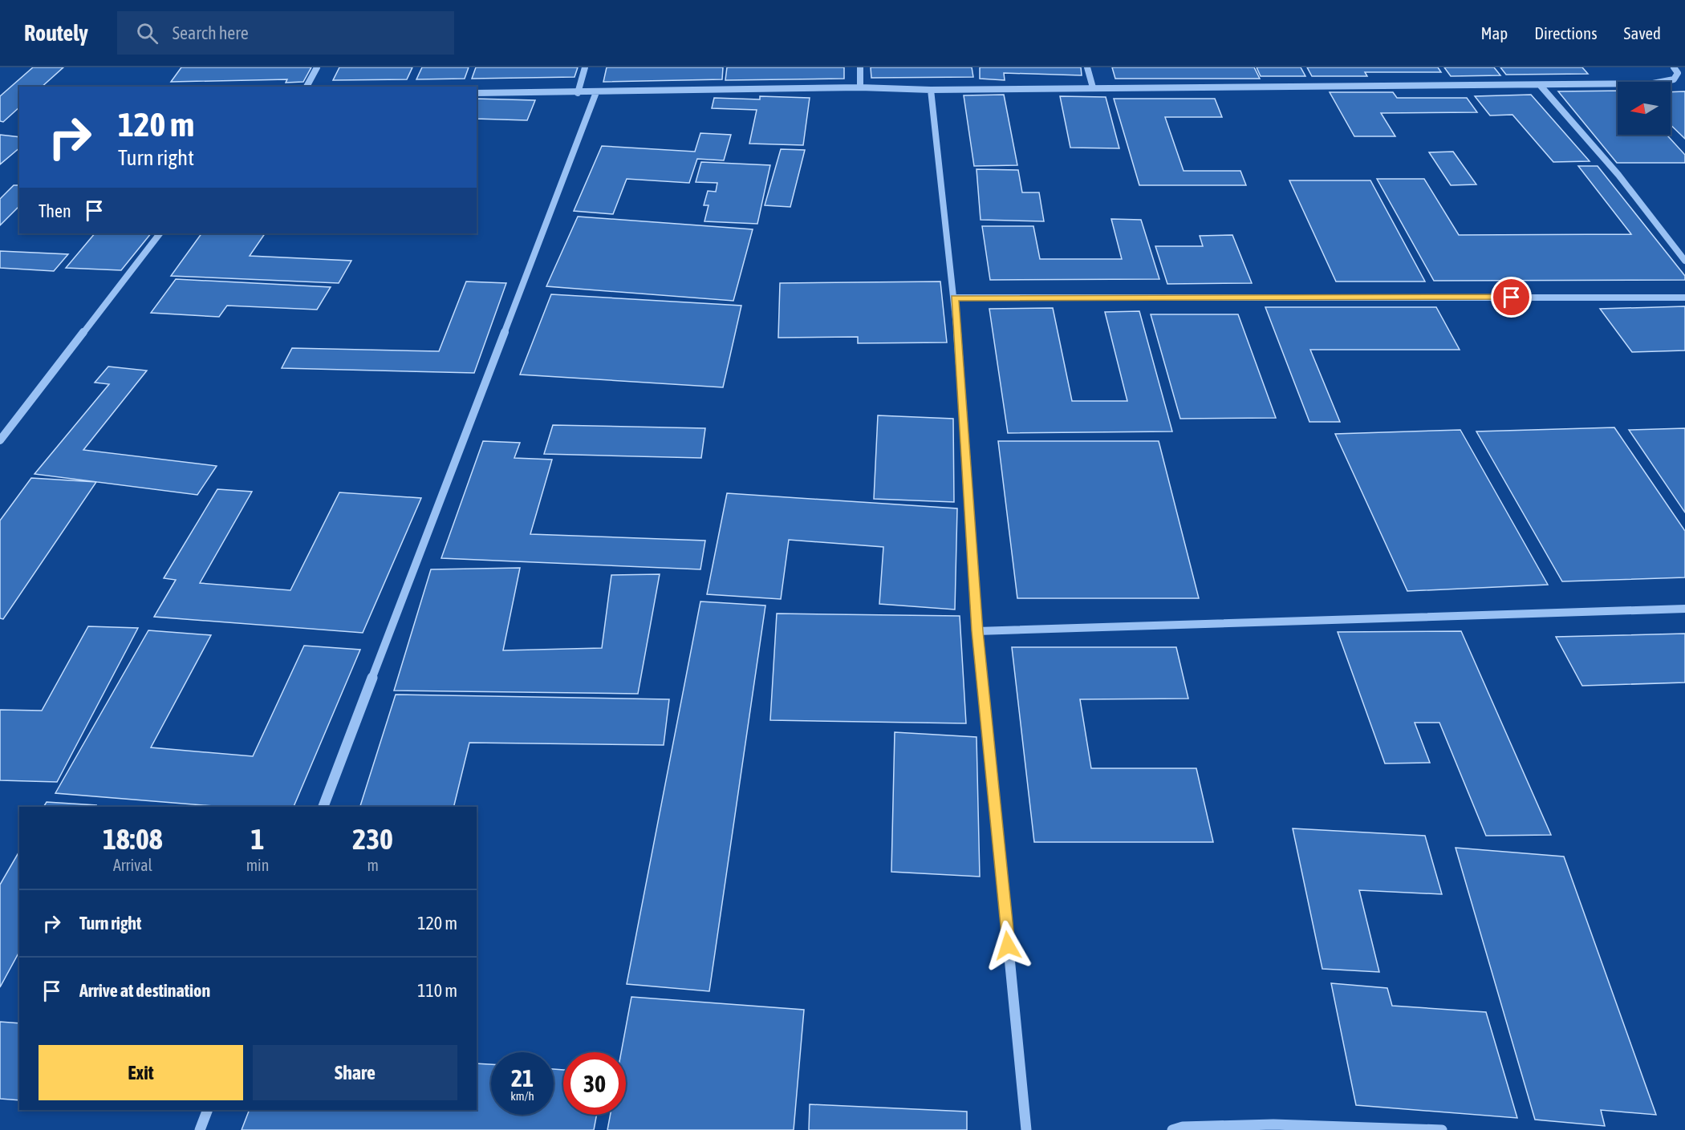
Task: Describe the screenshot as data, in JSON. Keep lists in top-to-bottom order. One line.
{"north":"left","page":{"header":"Routely","search":"Search here","nav":["Map","Directions","Saved"],"turn":["120 m","Turn right"],"then":"Then","eta":["18:08","Arrival","1","min","230","m"],"list":[{"name":"Turn right","value":"120 m"},{"name":"Arrive at destination","value":"110 m"}],"buttons":["Exit","Share"],"speed":"21 km/h","limit":"30"}}
